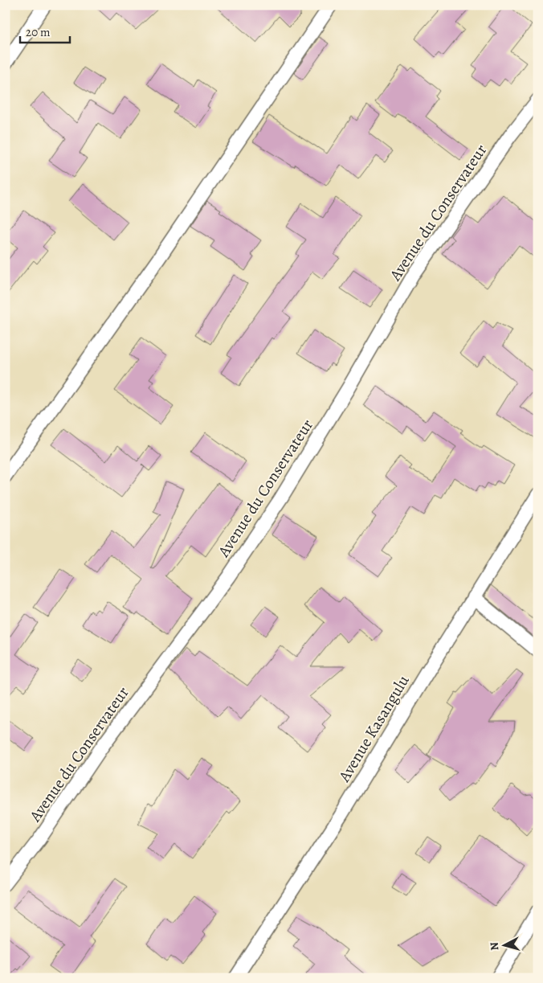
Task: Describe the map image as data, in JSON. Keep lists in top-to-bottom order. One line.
{"streets":{"street":["Avenue du Conservateur","Avenue Kasangulu"]},"scale_bar":"20 m","north":"left"}
